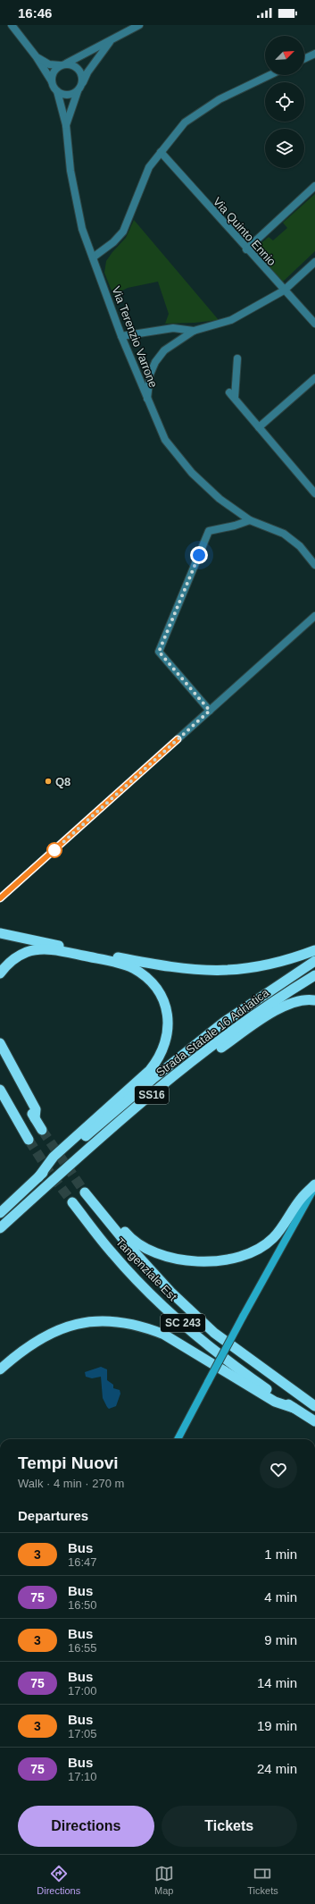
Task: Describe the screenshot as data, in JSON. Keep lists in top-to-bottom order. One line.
{"streets":{"highway":["Strada Statale 16 Adriatica","SS16","Tangenziale Est","SC 243"],"street":["Via Quinto Ennio","Via Terenzio Varrone"]},"places":["Q8"],"lines":["bus line 3"],"north":"top right","page":{"status":"16:46","heading":[["Tempi Nuovi","Walk · 4 min · 270 m"],"Departures"],"list":[{"mark":"3","name":"Bus","note":"16:47","value":"1 min"},{"mark":"75","name":"Bus","note":"16:50","value":"4 min"},{"mark":"3","name":"Bus","note":"16:55","value":"9 min"},{"mark":"75","name":"Bus","note":"17:00","value":"14 min"},{"mark":"3","name":"Bus","note":"17:05","value":"19 min"},{"mark":"75","name":"Bus","note":"17:10","value":"24 min"}],"buttons":["Directions","Tickets"],"tabs":["Directions","Map","Tickets"]}}
